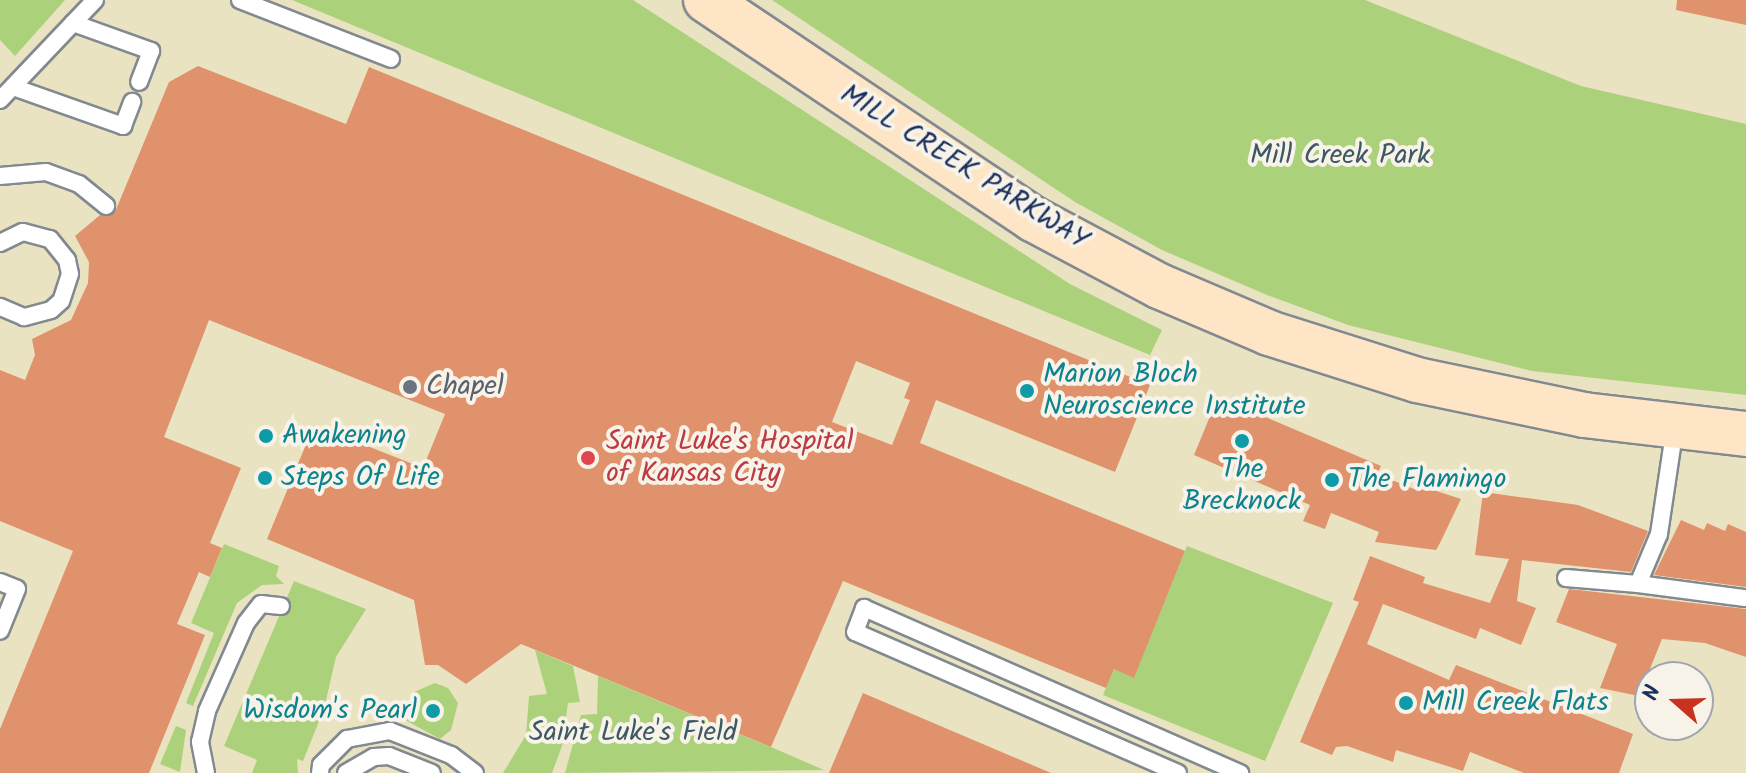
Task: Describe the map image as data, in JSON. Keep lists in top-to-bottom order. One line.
{"streets":{"main road":["MILL CREEK PARKWAY"]},"parks":["Mill Creek Park","Saint Luke's Field"],"places":["Chapel","Marion Bloch Neuroscience Institute","Awakening","The Brecknock","Saint Luke's Hospital of Kansas City","Steps Of Life","The Flamingo","Mill Creek Flats","Wisdom's Pearl"],"north":"left"}
